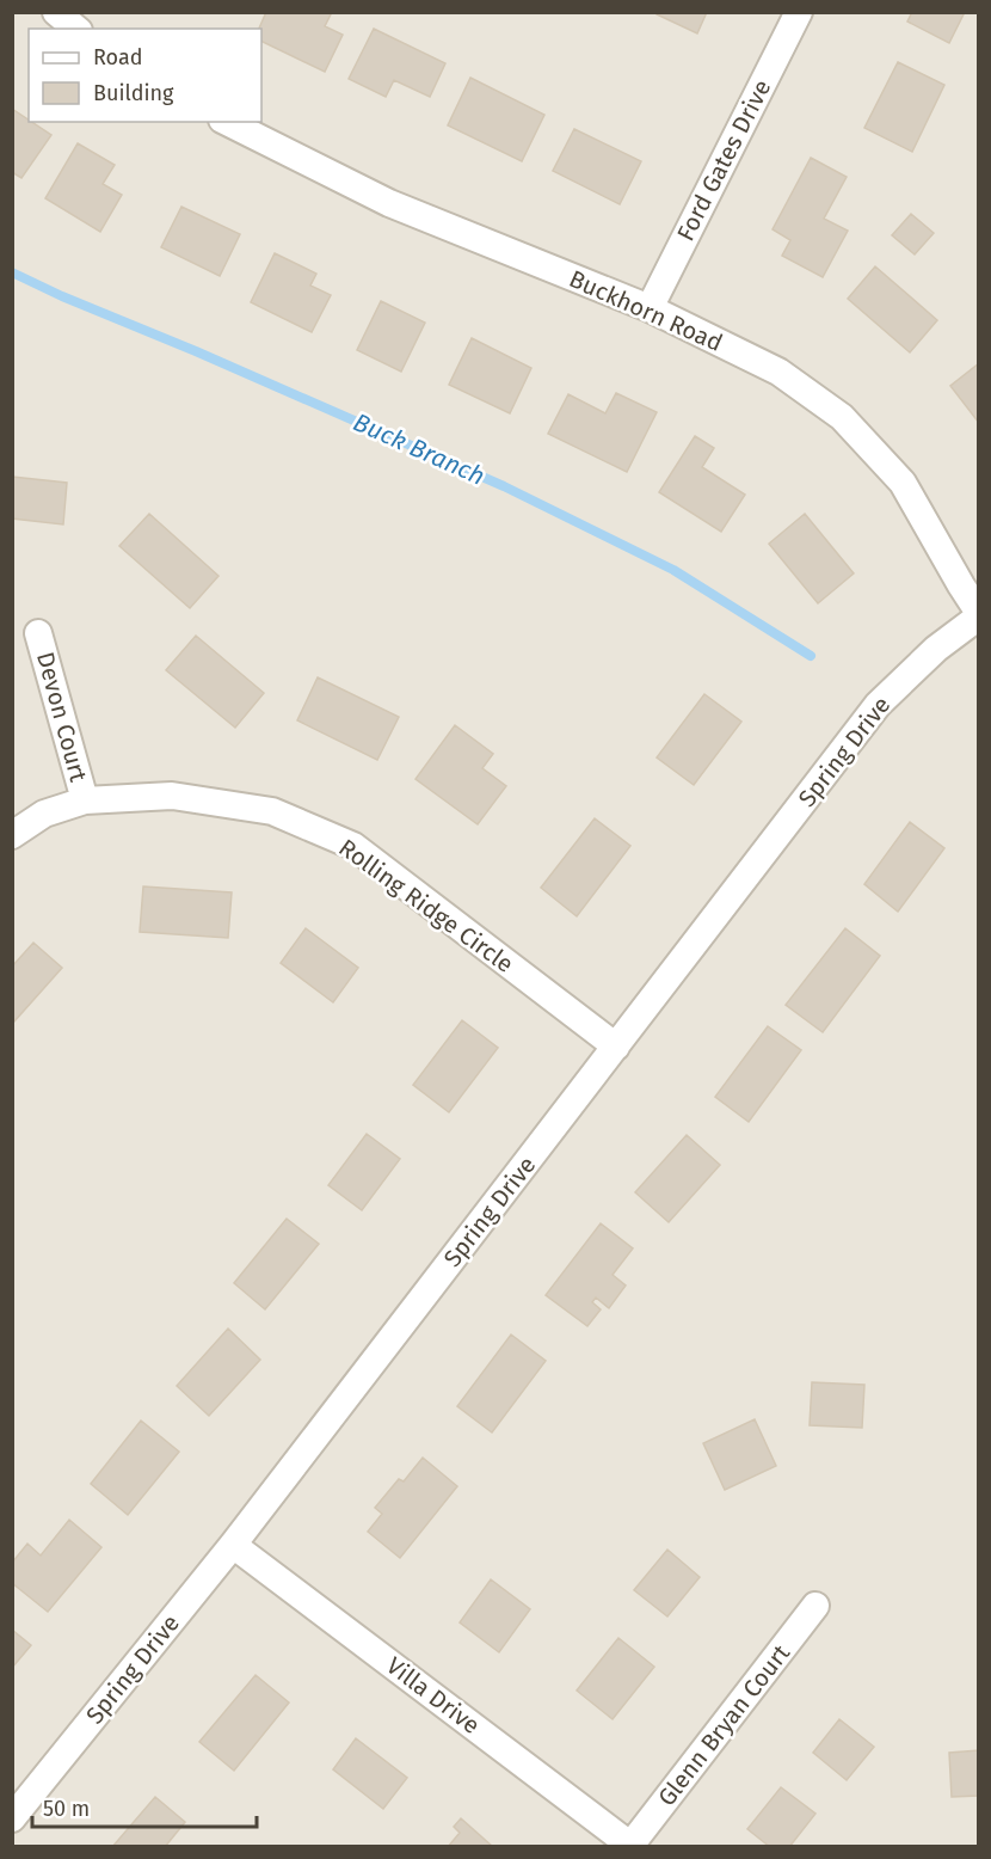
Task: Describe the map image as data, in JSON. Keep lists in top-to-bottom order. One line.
{"streets":{"street":["Ford Gates Drive","Buckhorn Road","Devon Court","Spring Drive","Rolling Ridge Circle","Villa Drive","Glenn Bryan Court"]},"crossings":[["Ford Gates Drive","Buckhorn Road"],["Buckhorn Road","Spring Drive"],["Devon Court","Rolling Ridge Circle"],["Spring Drive","Rolling Ridge Circle"],["Spring Drive","Villa Drive"],["Villa Drive","Glenn Bryan Court"]],"water":["Buck Branch"],"legend":["Road","Building"],"scale_bar":"50 m"}
